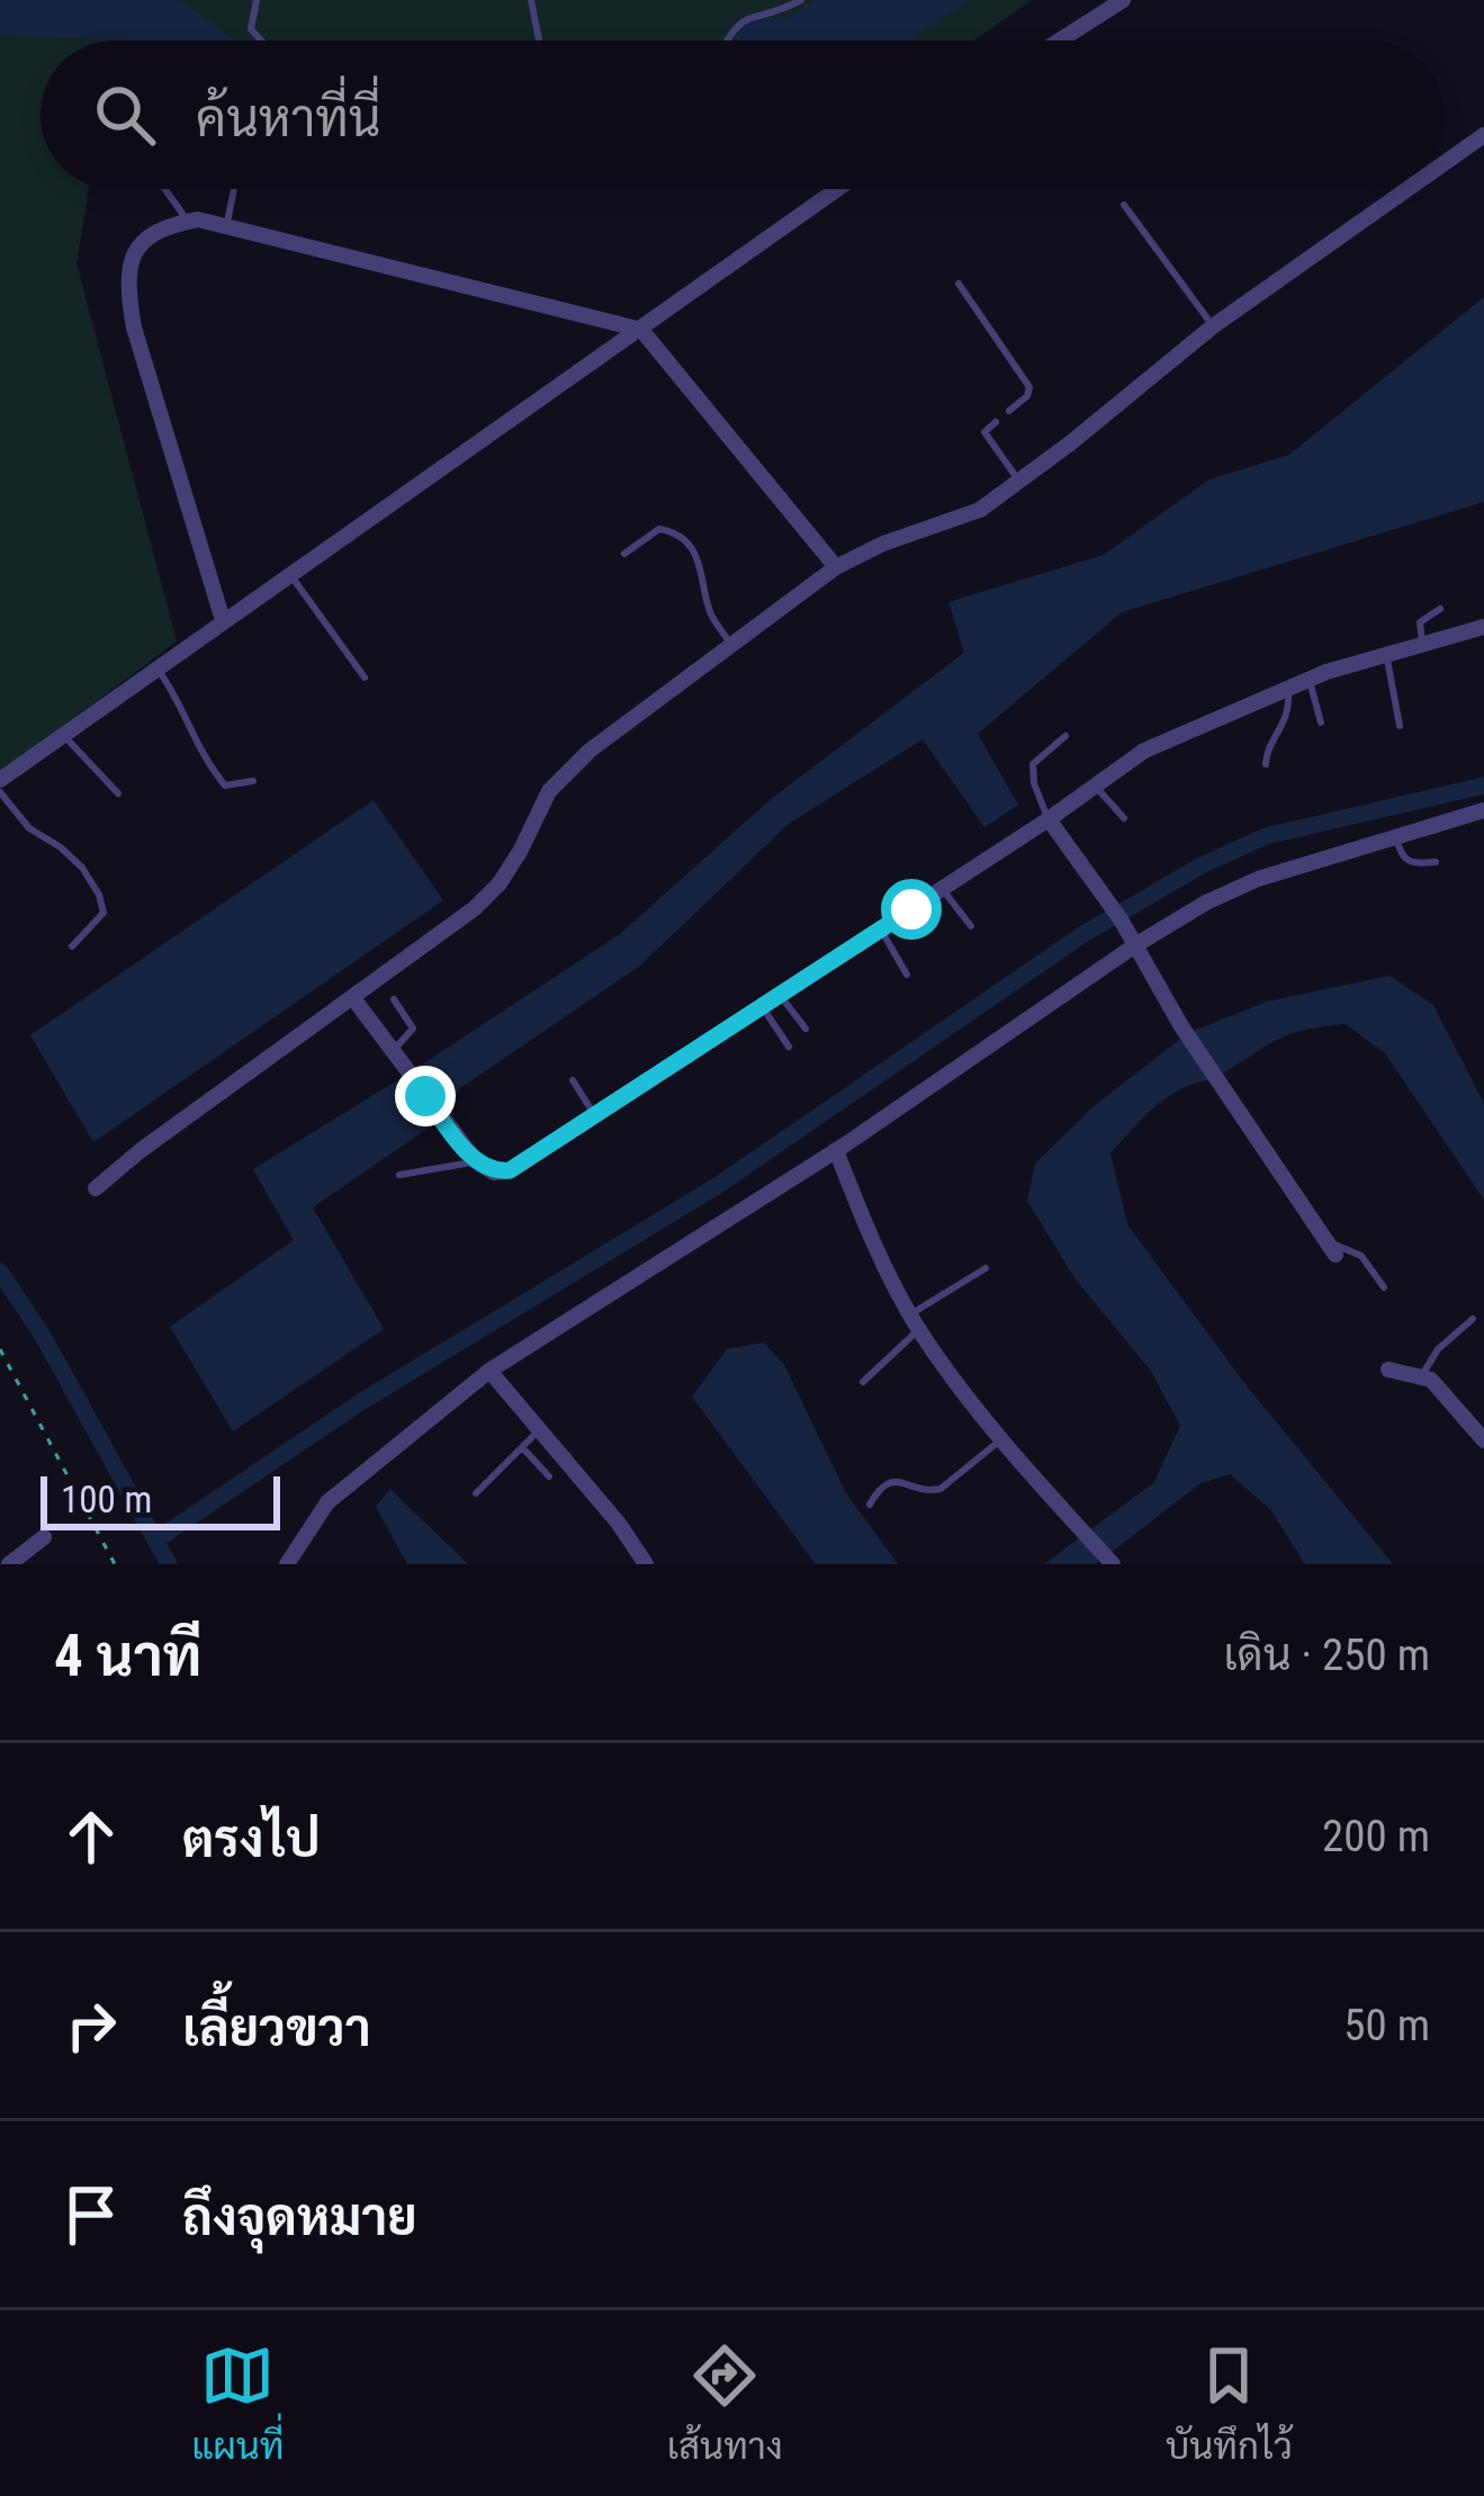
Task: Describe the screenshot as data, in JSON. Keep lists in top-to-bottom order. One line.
{"scale_bar":"100 m","page":{"search":"ค้นหาที่นี่","scale":"100 m","heading":["4 นาที","เดิน · 250 m"],"list":[["ตรงไป","200 m"],["เลี้ยวขวา","50 m"],"ถึงจุดหมาย"],"nav":["แผนที่","เส้นทาง","บันทึกไว้"]}}
